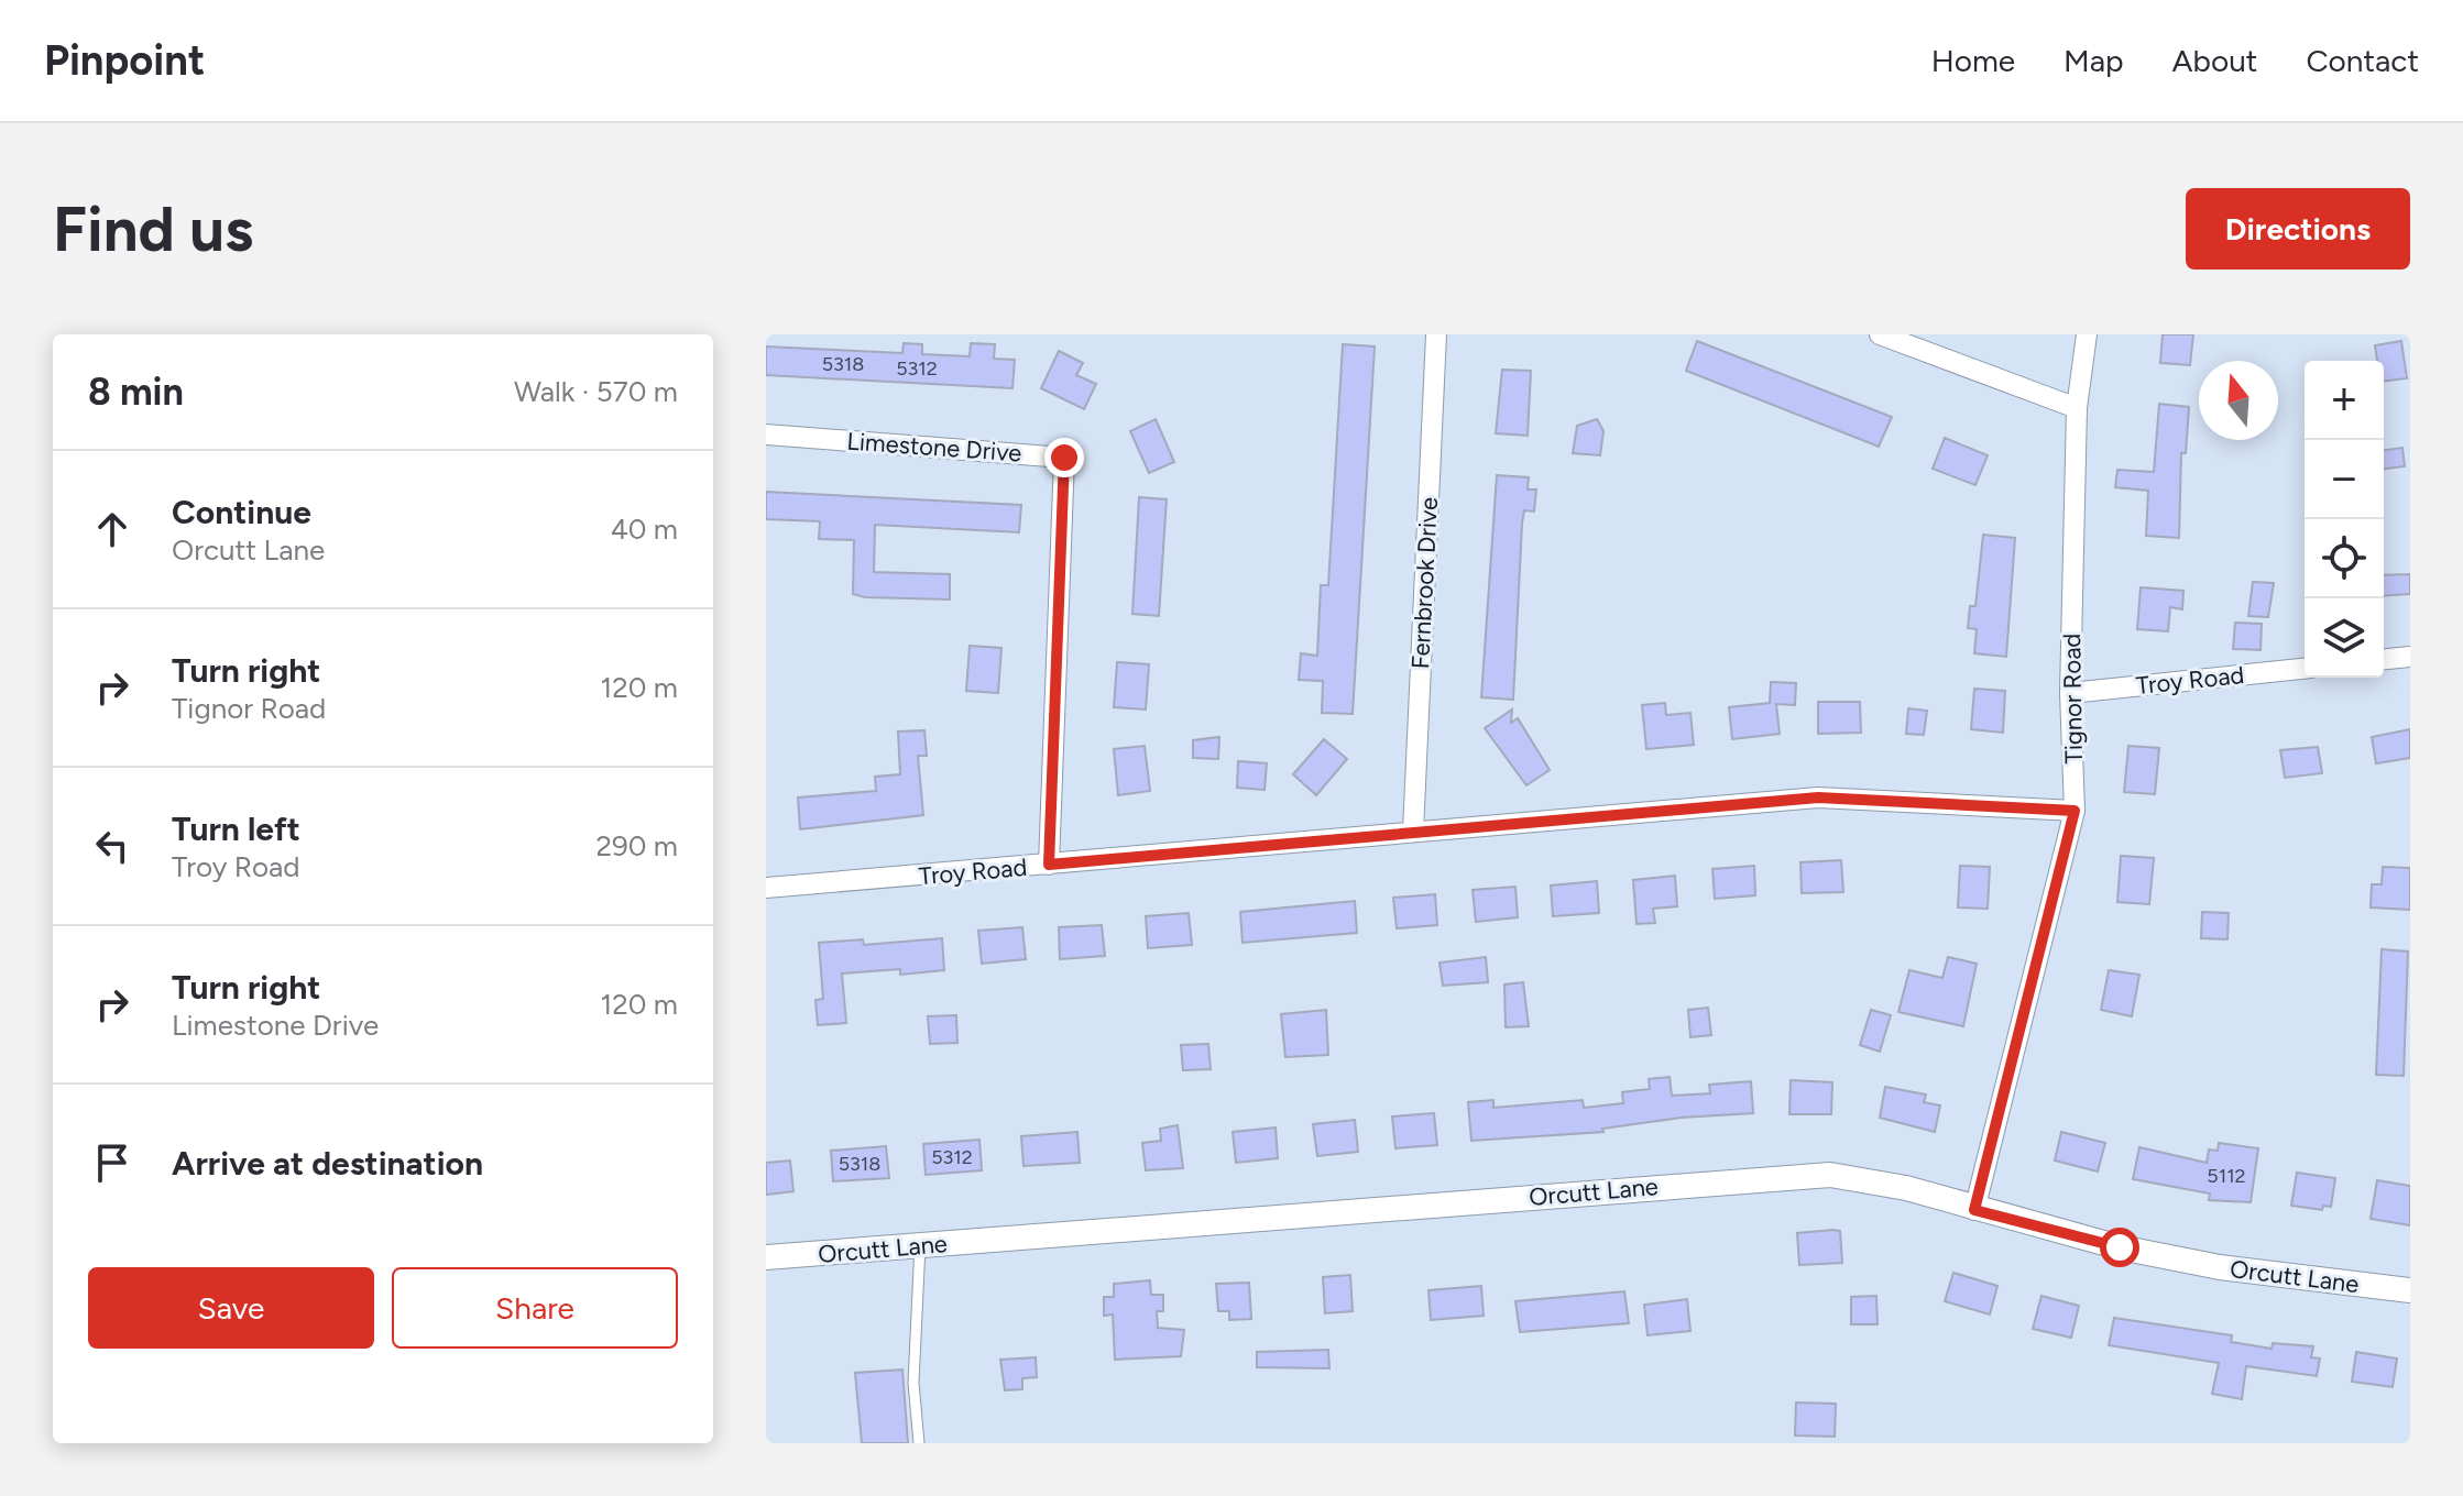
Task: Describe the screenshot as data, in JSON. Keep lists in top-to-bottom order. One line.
{"streets":{"street":["Limestone Drive","Fernbrook Drive","Troy Road","Tignor Road","Orcutt Lane"]},"crossings":[["Limestone Drive","Troy Road"],["Fernbrook Drive","Troy Road"],["Troy Road","Tignor Road"],["Tignor Road","Orcutt Lane"]],"house_numbers":["5318","5312","5312","5318","5112"],"north":"top","page":{"header":"Pinpoint","nav":["Home","Map","About","Contact"],"buttons":["Directions",["Save","Share"]],"title":"Find us","heading":["8 min","Walk · 570 m"],"map_buttons":["+","−"],"list":[["Continue","Orcutt Lane","40 m"],["Turn right","Tignor Road","120 m"],["Turn left","Troy Road","290 m"],["Turn right","Limestone Drive","120 m"],"Arrive at destination"]}}
